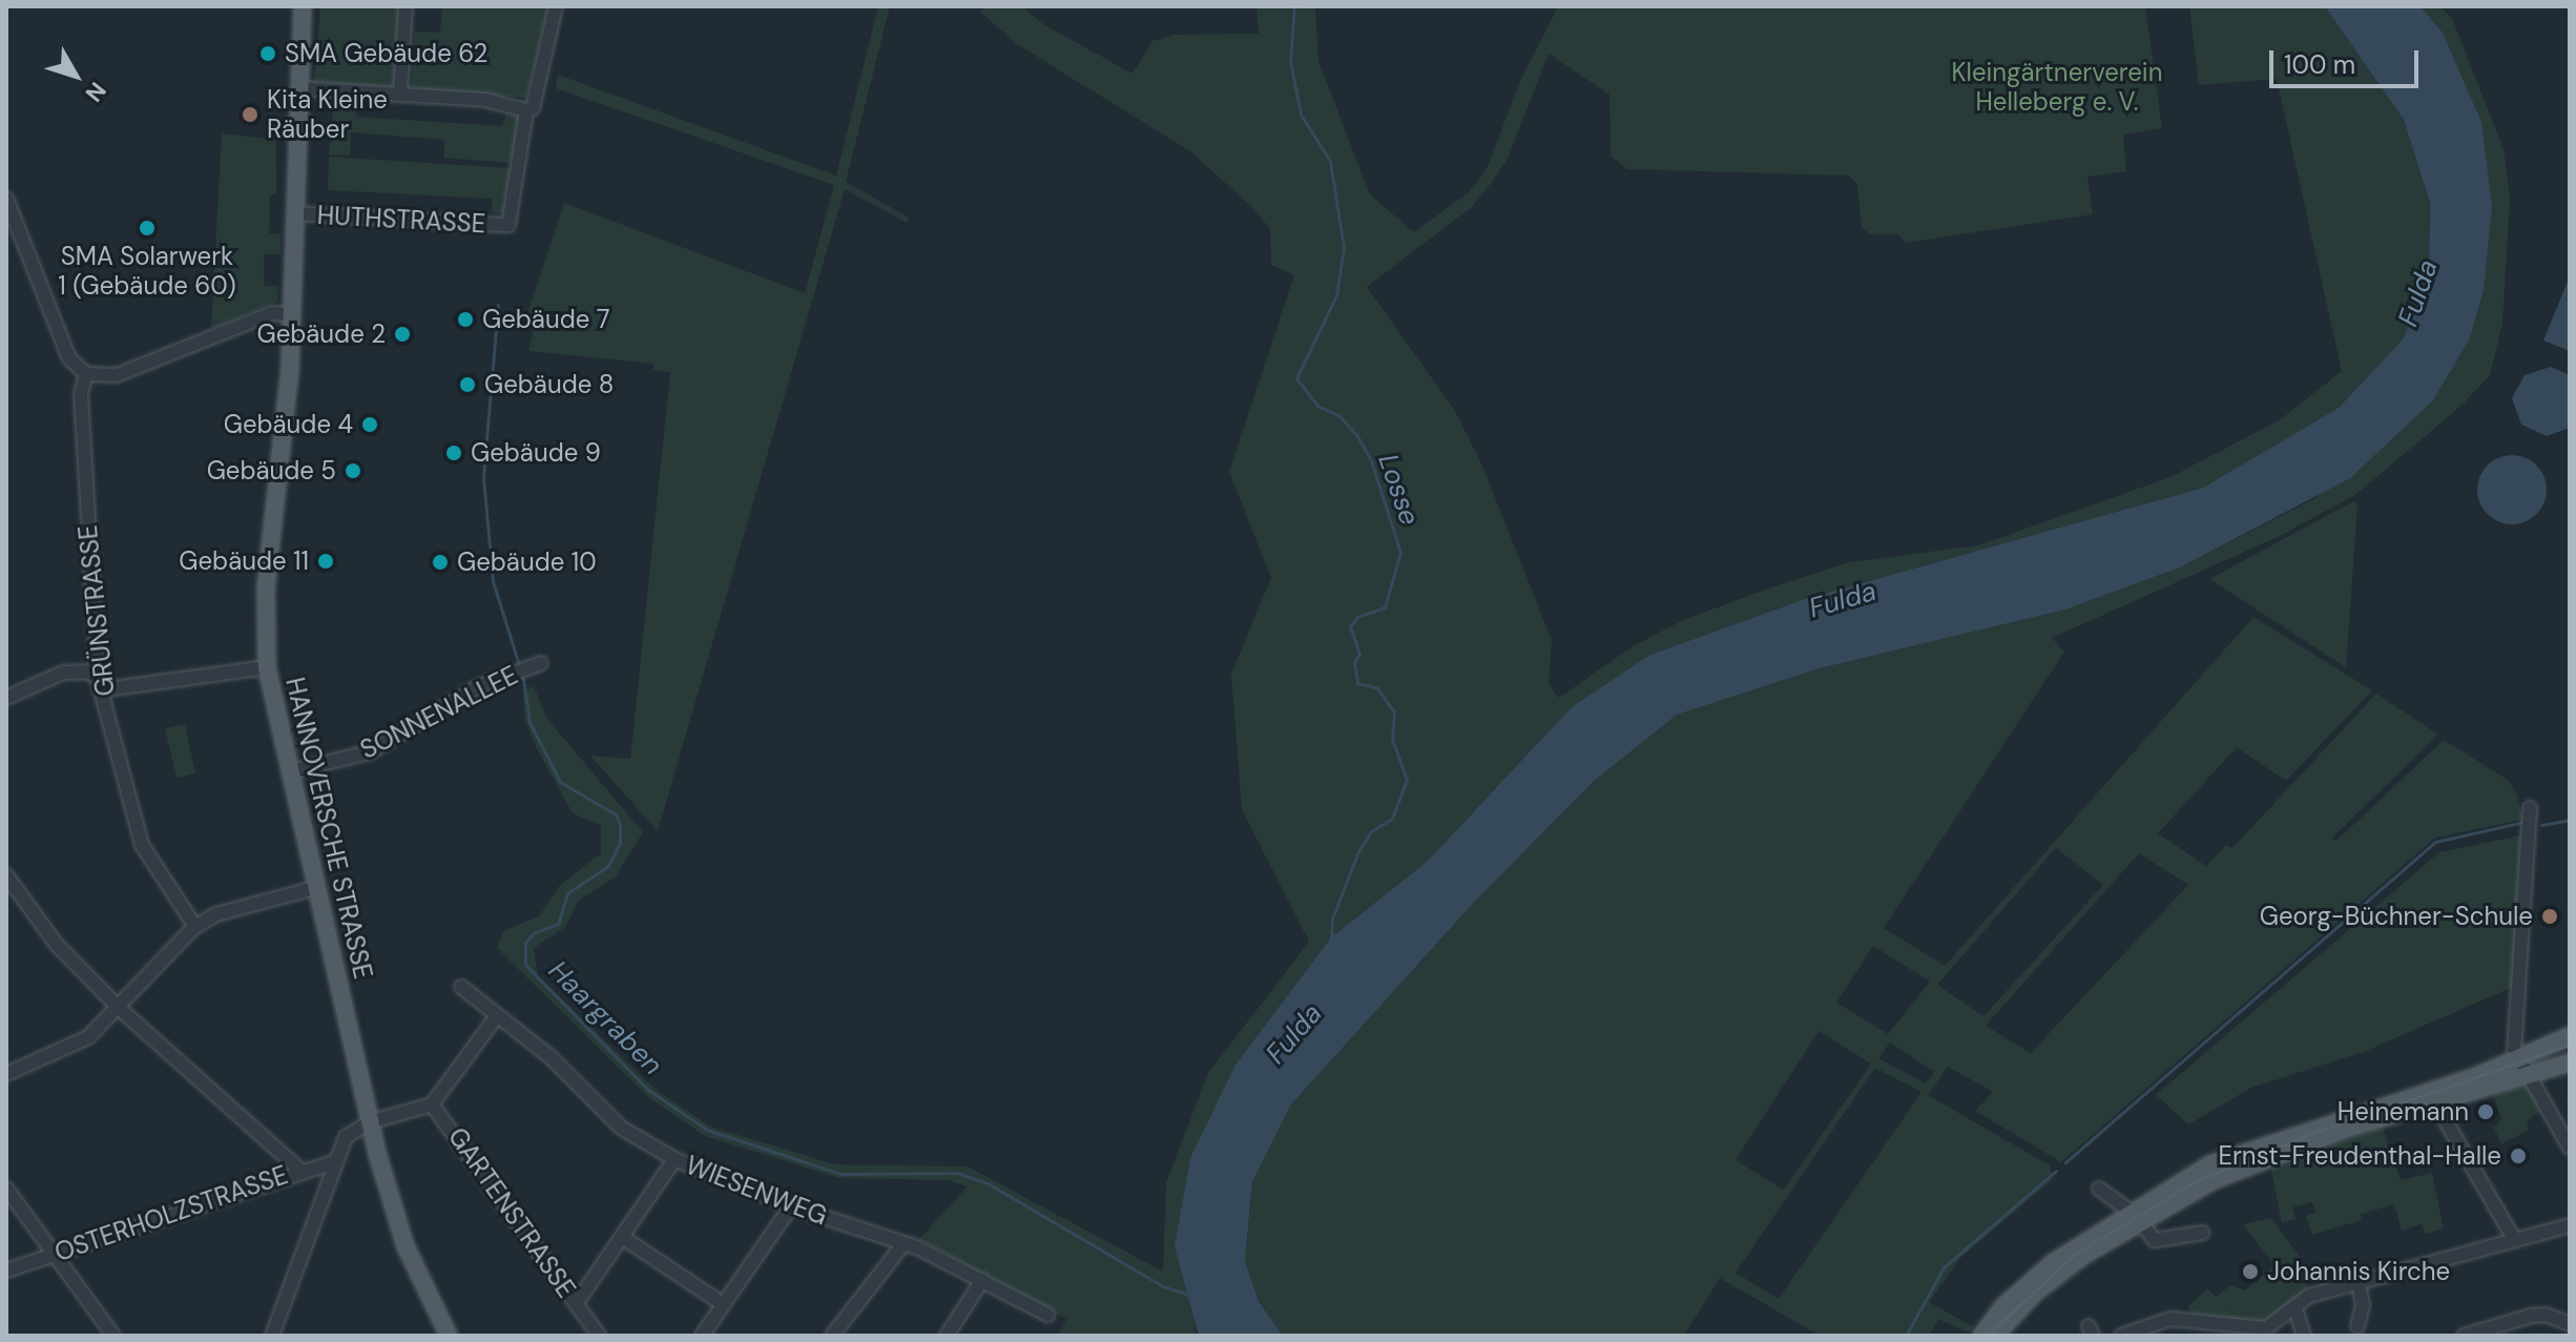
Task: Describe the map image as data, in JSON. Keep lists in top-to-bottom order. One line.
{"streets":{"main road":["HANNOVERSCHE STRASSE"],"street":["HUTHSTRASSE","GRÜNSTRASSE","SONNENALLEE","WIESENWEG","GARTENSTRASSE","OSTERHOLZSTRASSE"]},"crossings":[["HUTHSTRASSE","HANNOVERSCHE STRASSE"],["SONNENALLEE","HANNOVERSCHE STRASSE"],["HANNOVERSCHE STRASSE","GARTENSTRASSE"]],"water":["Fulda","Losse","Haargraben"],"parks":["Kleingärtnerverein Helleberg e. V."],"places":["SMA Gebäude 62","Kita Kleine Räuber","SMA Solarwerk 1 (Gebäude 60)","Gebäude 7","Gebäude 2","Gebäude 8","Gebäude 4","Gebäude 9","Gebäude 5","Gebäude 11","Gebäude 10","Georg-Büchner-Schule","Heinemann","Ernst-Freudenthal-Halle","Johannis Kirche"],"scale_bar":"100 m","north":"bottom right"}
